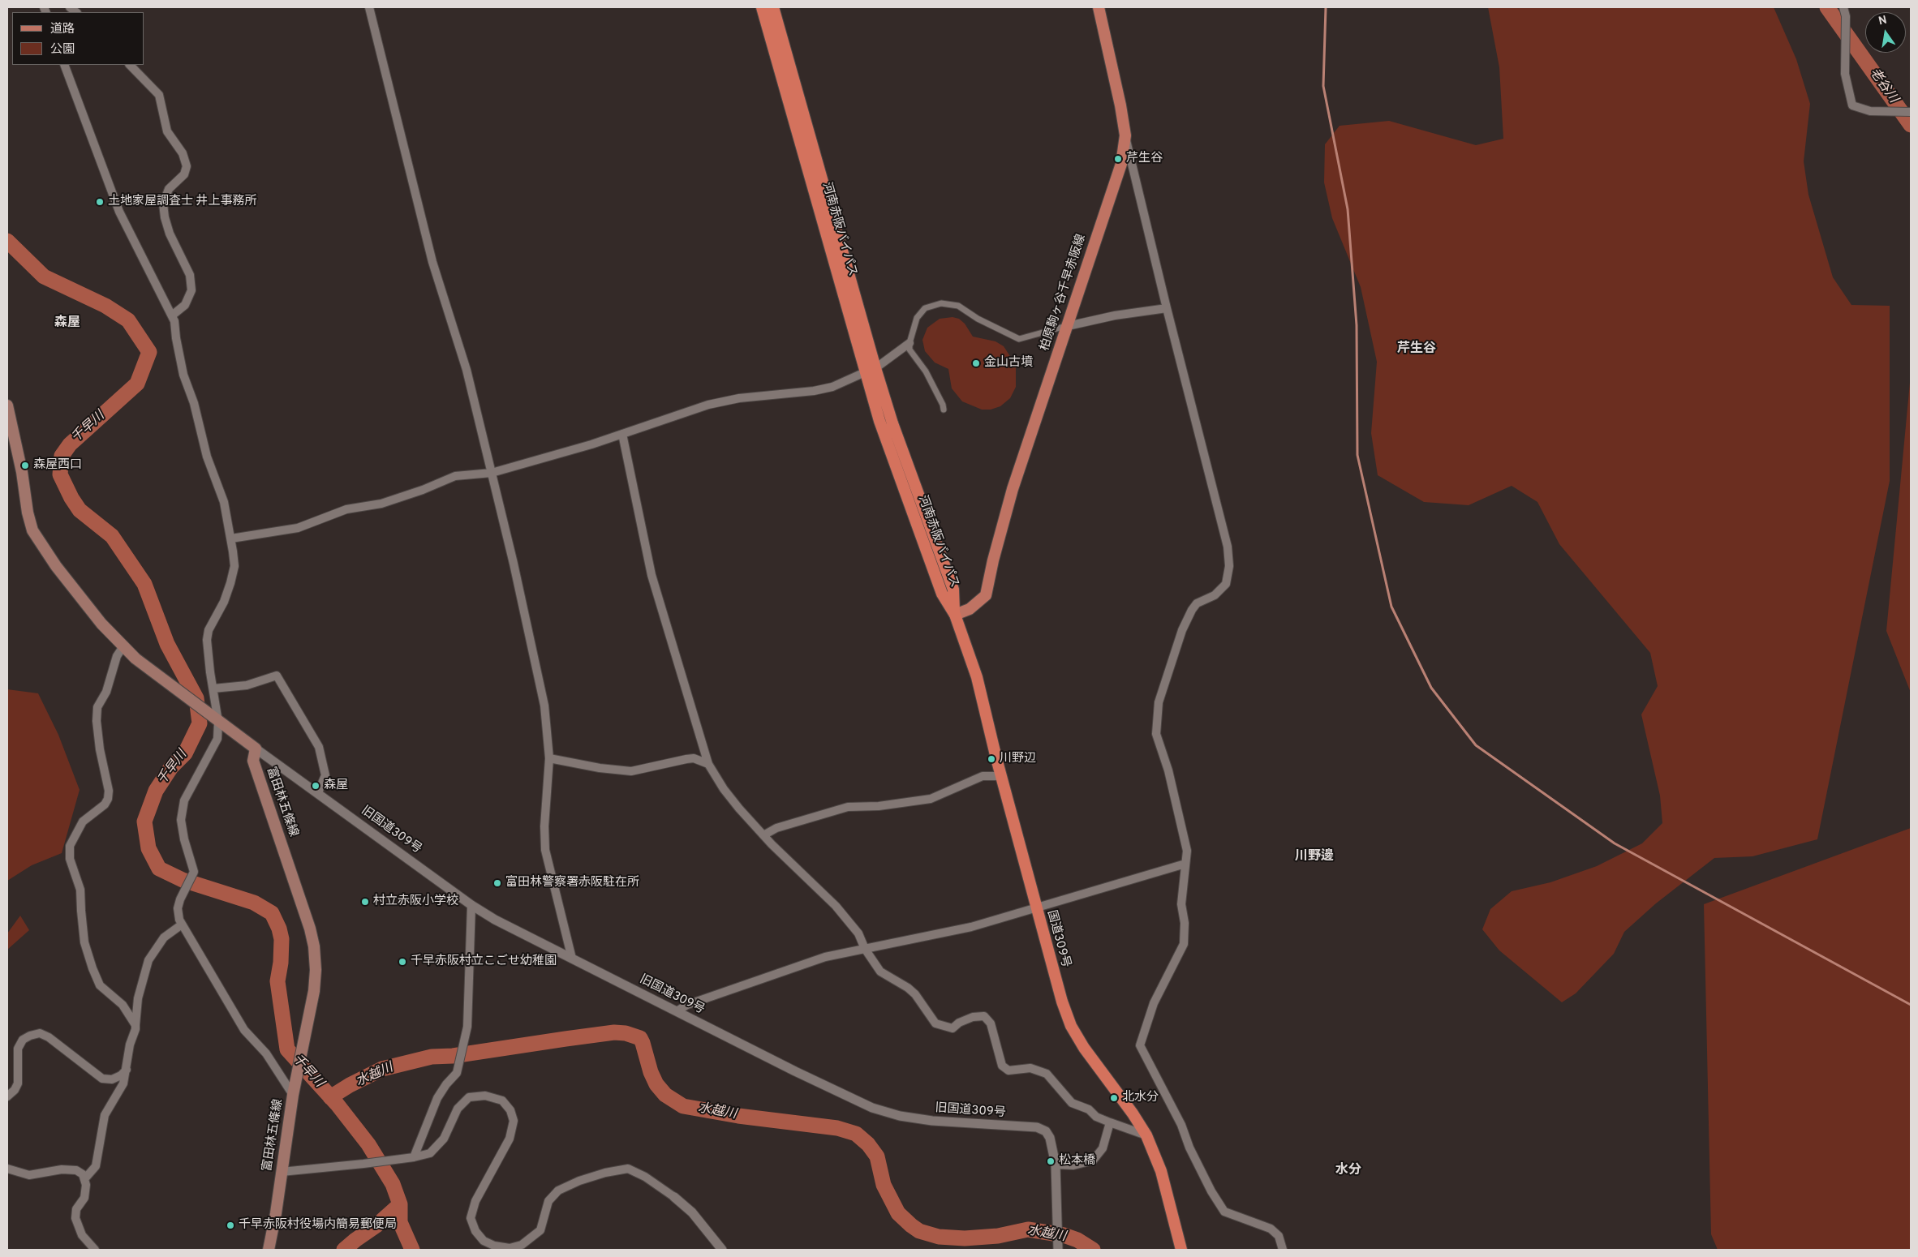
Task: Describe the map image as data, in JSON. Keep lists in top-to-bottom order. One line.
{"streets":{"highway":["河南赤阪バイパス","国道309号"],"main road":["柏原駒ヶ谷千早赤阪線","富田林五條線"],"street":["旧国道309号"]},"crossings":[["河南赤阪バイパス","柏原駒ヶ谷千早赤阪線"],["河南赤阪バイパス","国道309号"],["柏原駒ヶ谷千早赤阪線","国道309号"],["富田林五條線","旧国道309号"]],"districts":["森屋","芹生谷","川野邊","水分"],"water":["老谷川","千早川","水越川"],"places":["芹生谷","土地家屋調査士 井上事務所","金山古墳","森屋西口","川野辺","森屋","富田林警察署赤阪駐在所","村立赤阪小学校","千早赤阪村立こごせ幼稚園","北水分","松本橋","千早赤阪村役場内簡易郵便局"],"legend":["道路","公園"],"north":"top"}
